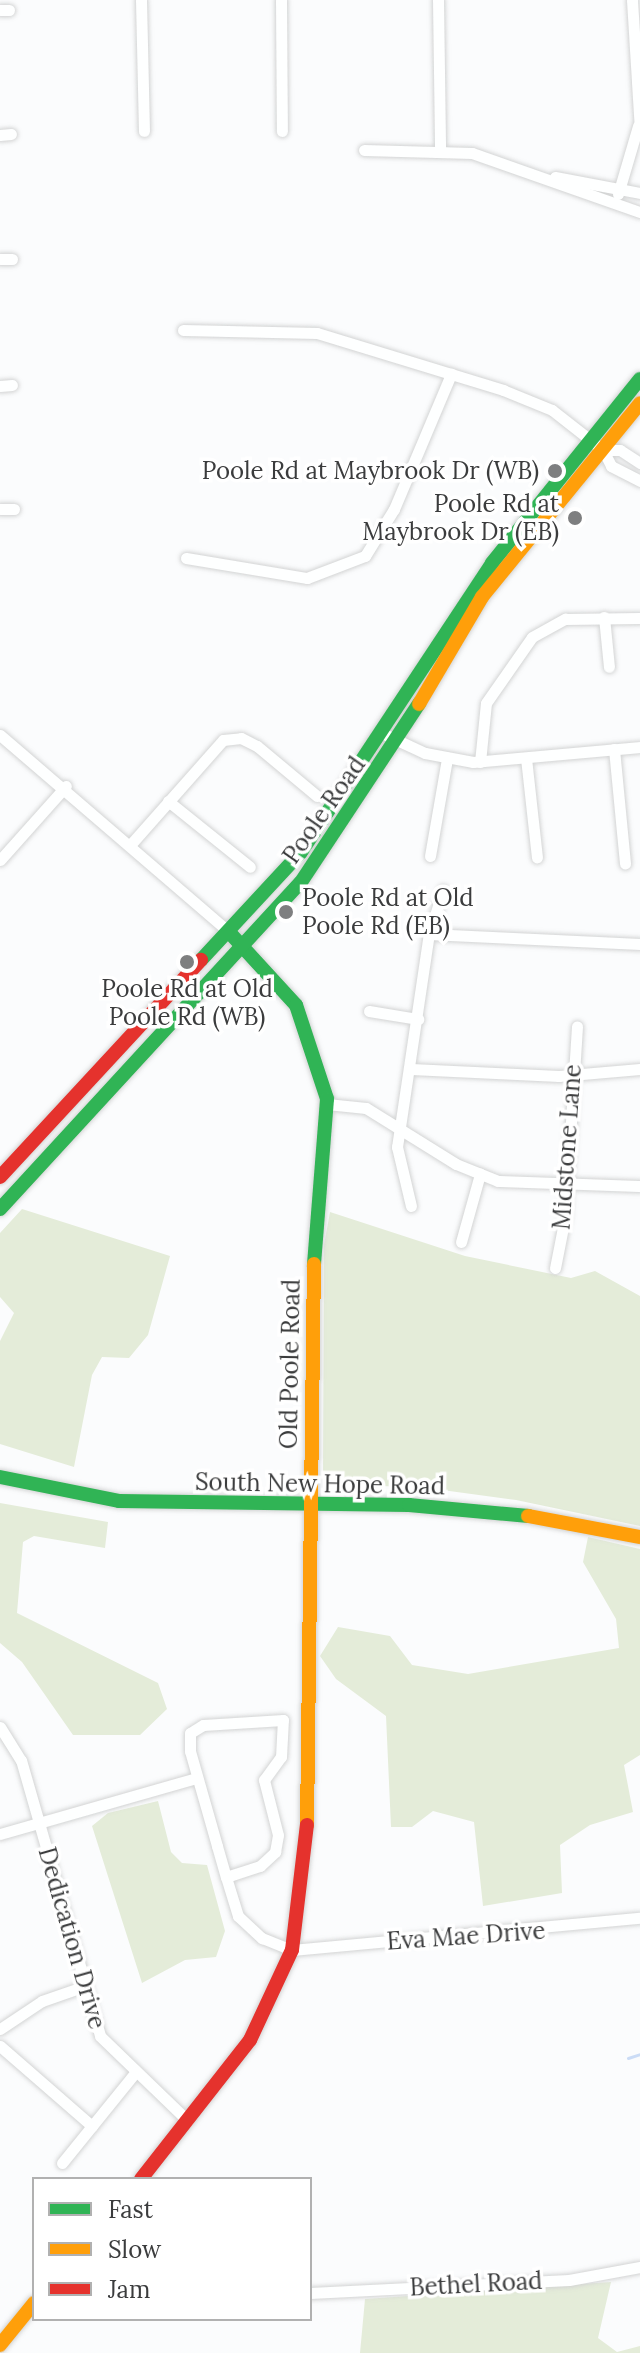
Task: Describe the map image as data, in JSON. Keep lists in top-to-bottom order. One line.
{"streets":{"main road":["Poole Road","Old Poole Road","South New Hope Road"],"street":["Midstone Lane","Eva Mae Drive","Dedication Drive","Bethel Road"]},"crossings":[["Poole Road","Old Poole Road"],["Old Poole Road","South New Hope Road"],["Old Poole Road","Eva Mae Drive"],["Old Poole Road","Dedication Drive"]],"places":["Poole Rd at Maybrook Dr (WB)","Poole Rd at Maybrook Dr (EB)","Poole Rd at Old Poole Rd (EB)","Poole Rd at Old Poole Rd (WB)"],"legend":["Fast","Slow","Jam"]}
